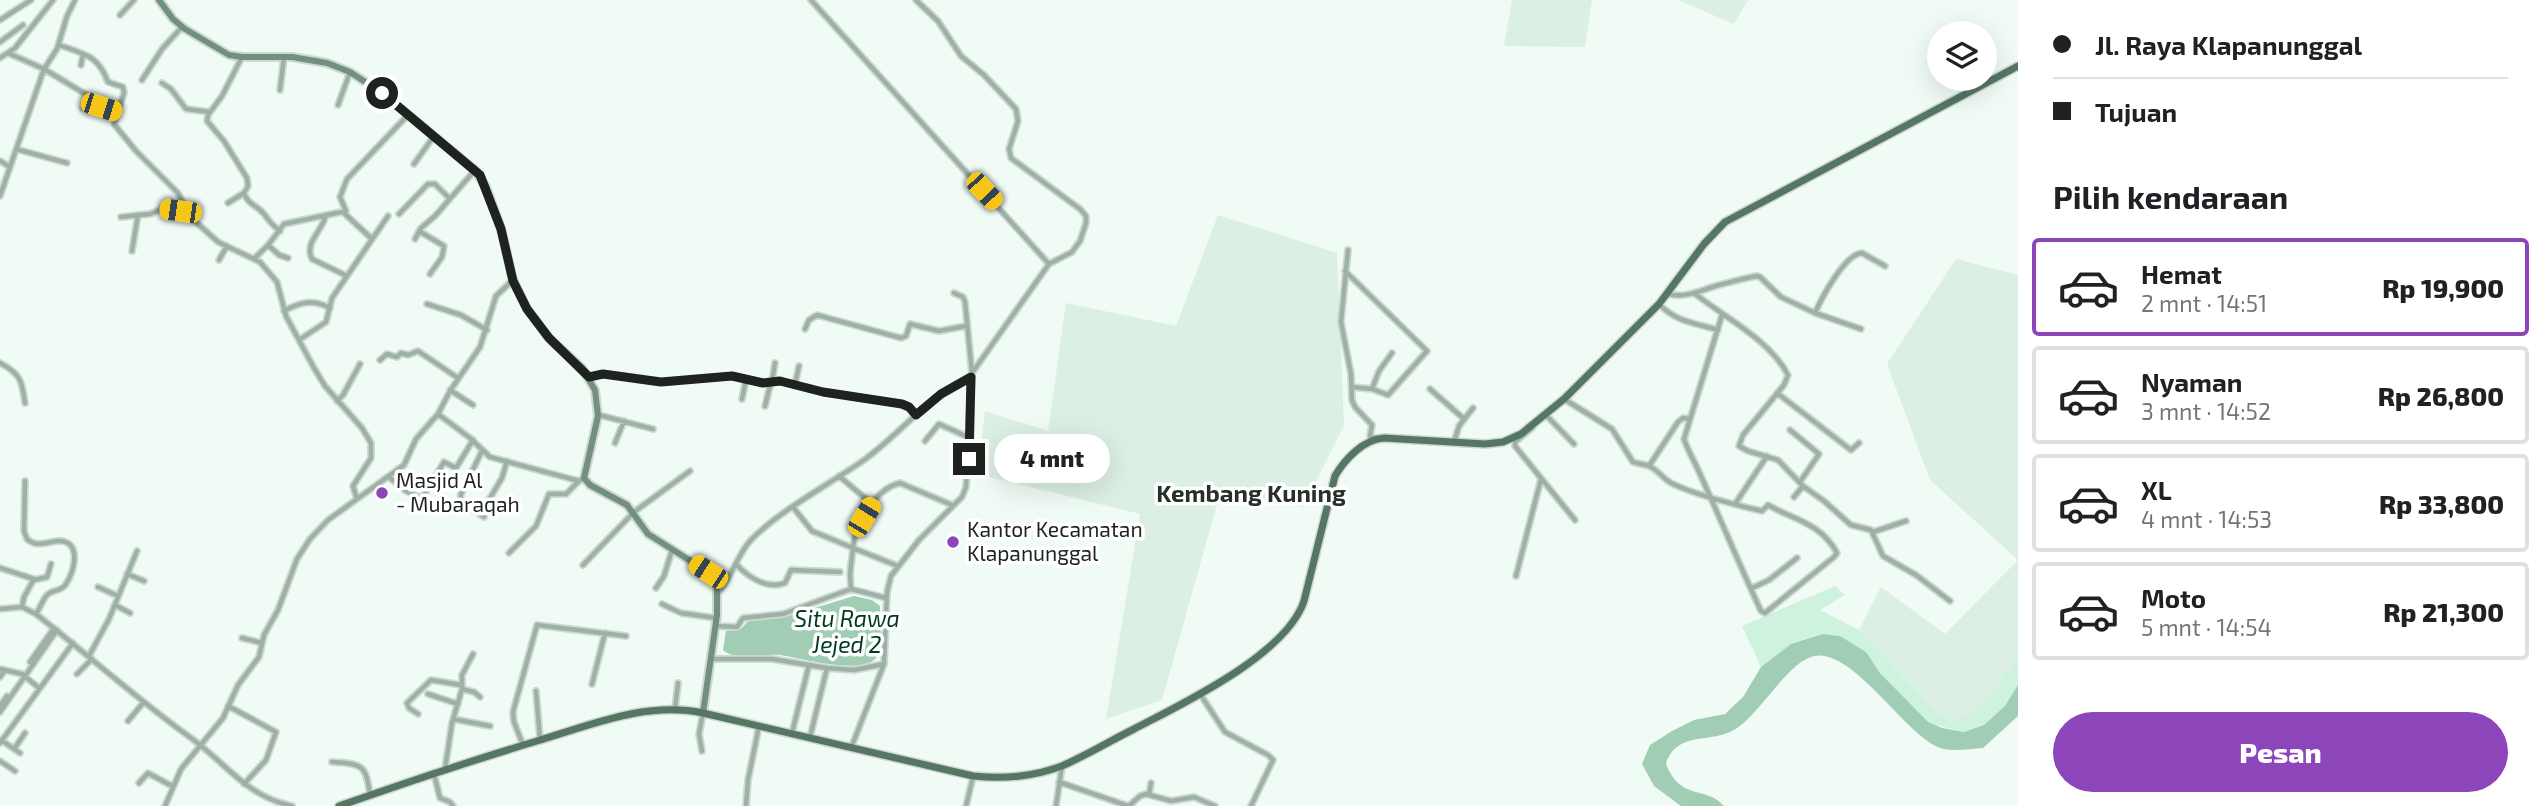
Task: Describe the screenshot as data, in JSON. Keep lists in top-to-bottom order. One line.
{"districts":["Kembang Kuning"],"water":["Situ Rawa Jejed 2"],"places":["Masjid Al - Mubaraqah","Kantor Kecamatan Klapanunggal"],"page":{"banner":["Jl. Raya Klapanunggal","Tujuan"],"heading":"Pilih kendaraan","list":[{"name":"Hemat","note":"2 mnt · 14:51","value":"Rp 19,900"},{"name":"Nyaman","note":"3 mnt · 14:52","value":"Rp 26,800"},{"name":"XL","note":"4 mnt · 14:53","value":"Rp 33,800"},{"name":"Moto","note":"5 mnt · 14:54","value":"Rp 21,300"}],"bubble":"4 mnt","buttons":"Pesan"}}
